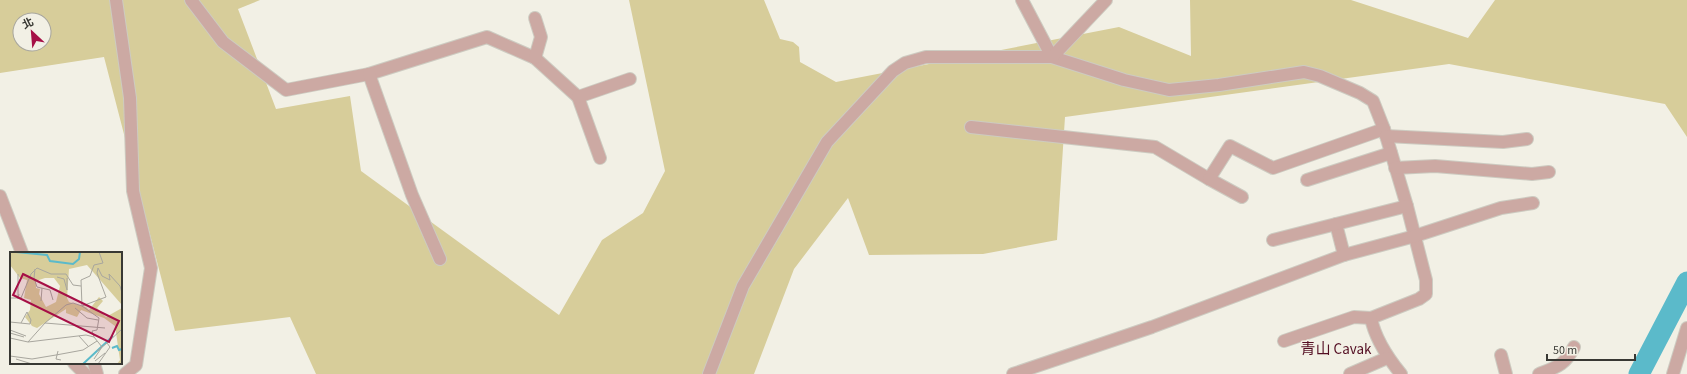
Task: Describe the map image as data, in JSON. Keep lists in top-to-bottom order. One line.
{"districts":["青山 Cavak"],"scale_bar":"50 m","north":"top left"}
